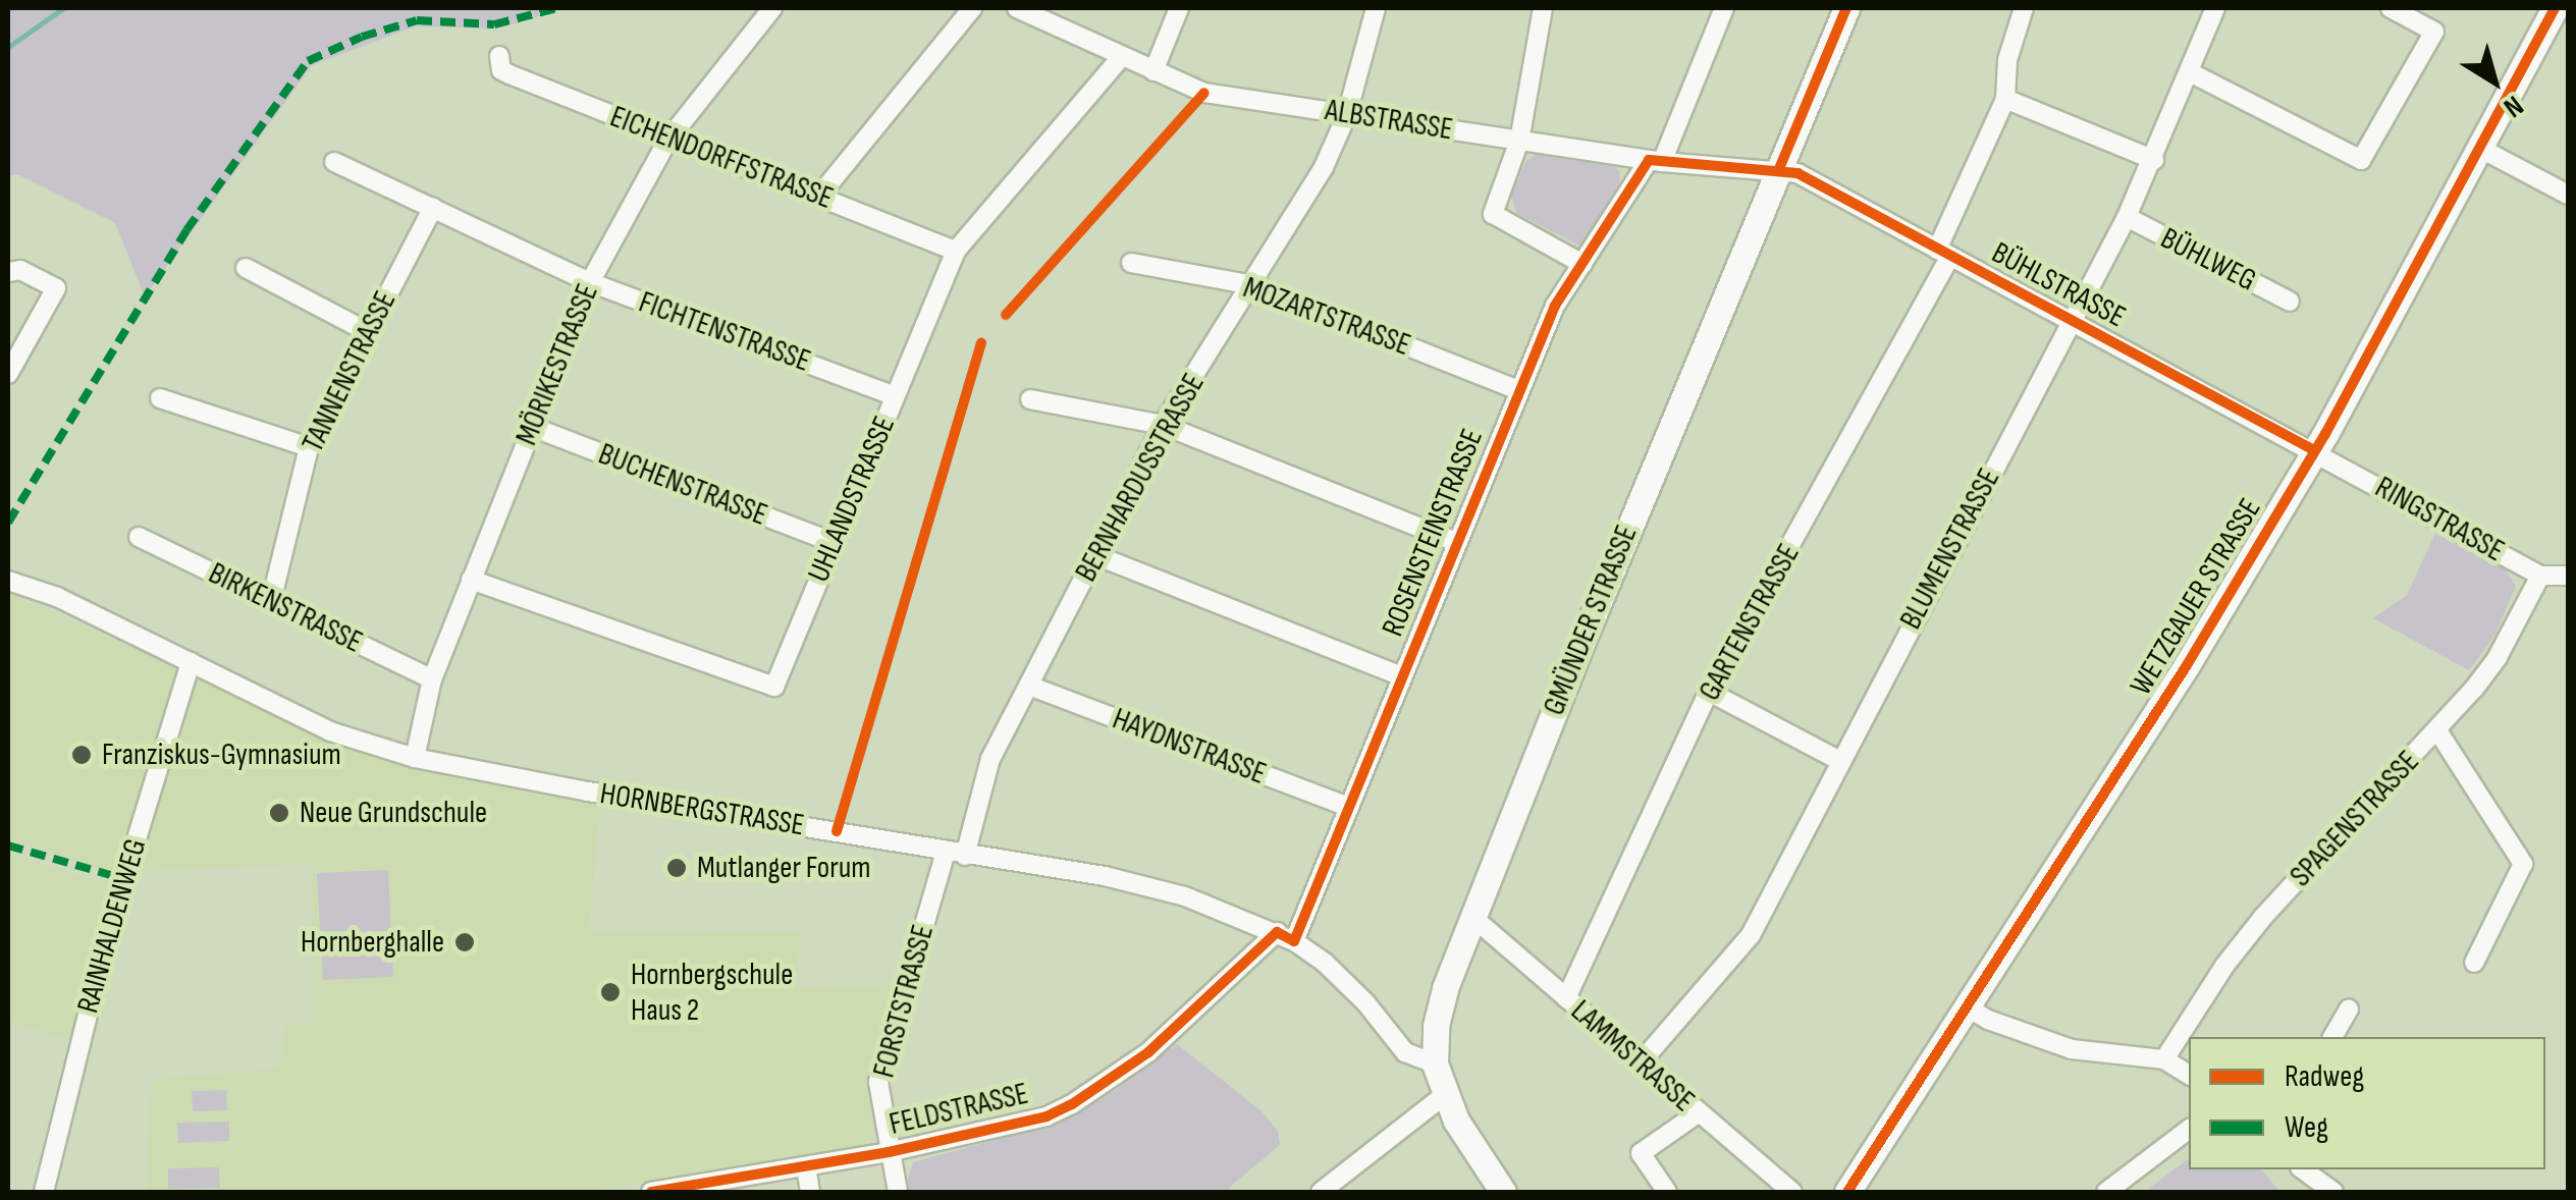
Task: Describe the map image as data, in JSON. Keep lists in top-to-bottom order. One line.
{"streets":{"street":["ALBSTRASSE","EICHENDORFFSTRASSE","BÜHLWEG","BÜHLSTRASSE","MOZARTSTRASSE","FICHTENSTRASSE","MÖRIKESTRASSE","TANNENSTRASSE","BERNHARDUSSTRASSE","BUCHENSTRASSE","UHLANDSTRASSE","RINGSTRASSE","ROSENSTEINSTRASSE","BLUMENSTRASSE","WETZGAUER STRASSE","BIRKENSTRASSE","GMÜNDER STRASSE","GARTENSTRASSE","HAYDNSTRASSE","HORNBERGSTRASSE","SPAGENSTRASSE","RAINHALDENWEG","FORSTSTRASSE","LAMMSTRASSE","FELDSTRASSE"]},"crossings":[["ALBSTRASSE","BÜHLSTRASSE"],["ALBSTRASSE","BERNHARDUSSTRASSE"],["ALBSTRASSE","UHLANDSTRASSE"],["ALBSTRASSE","ROSENSTEINSTRASSE"],["ALBSTRASSE","GMÜNDER STRASSE"],["EICHENDORFFSTRASSE","MÖRIKESTRASSE"],["EICHENDORFFSTRASSE","UHLANDSTRASSE"],["BÜHLWEG","BLUMENSTRASSE"],["BÜHLSTRASSE","RINGSTRASSE"],["BÜHLSTRASSE","BLUMENSTRASSE"],["BÜHLSTRASSE","WETZGAUER STRASSE"],["BÜHLSTRASSE","GMÜNDER STRASSE"],["BÜHLSTRASSE","GARTENSTRASSE"],["MOZARTSTRASSE","BERNHARDUSSTRASSE"],["MOZARTSTRASSE","ROSENSTEINSTRASSE"],["FICHTENSTRASSE","MÖRIKESTRASSE"],["FICHTENSTRASSE","TANNENSTRASSE"],["FICHTENSTRASSE","UHLANDSTRASSE"],["MÖRIKESTRASSE","BUCHENSTRASSE"],["MÖRIKESTRASSE","UHLANDSTRASSE"],["MÖRIKESTRASSE","BIRKENSTRASSE"],["MÖRIKESTRASSE","HORNBERGSTRASSE"],["TANNENSTRASSE","BIRKENSTRASSE"],["BERNHARDUSSTRASSE","HAYDNSTRASSE"],["BERNHARDUSSTRASSE","HORNBERGSTRASSE"],["BERNHARDUSSTRASSE","FORSTSTRASSE"],["BUCHENSTRASSE","UHLANDSTRASSE"],["RINGSTRASSE","WETZGAUER STRASSE"],["RINGSTRASSE","SPAGENSTRASSE"],["ROSENSTEINSTRASSE","HAYDNSTRASSE"],["ROSENSTEINSTRASSE","HORNBERGSTRASSE"],["ROSENSTEINSTRASSE","FELDSTRASSE"],["BLUMENSTRASSE","LAMMSTRASSE"],["GMÜNDER STRASSE","HORNBERGSTRASSE"],["GMÜNDER STRASSE","LAMMSTRASSE"],["GARTENSTRASSE","LAMMSTRASSE"],["HORNBERGSTRASSE","RAINHALDENWEG"],["HORNBERGSTRASSE","FORSTSTRASSE"],["HORNBERGSTRASSE","FELDSTRASSE"],["FORSTSTRASSE","FELDSTRASSE"]],"places":["Franziskus-Gymnasium","Neue Grundschule","Mutlanger Forum","Hornberghalle","Hornbergschule Haus 2"],"legend":["Radweg","Weg"],"north":"bottom right"}
